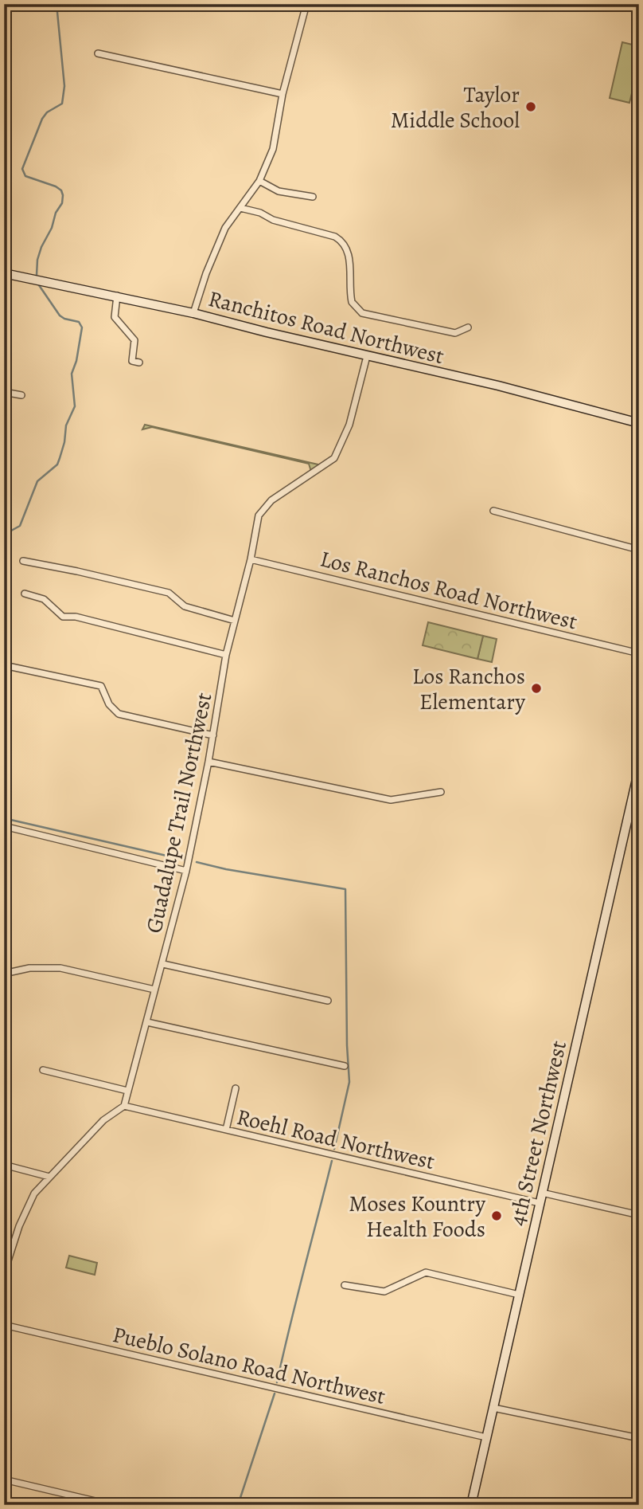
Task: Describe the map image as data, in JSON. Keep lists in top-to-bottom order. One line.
{"streets":{"main road":["Ranchitos Road Northwest","4th Street Northwest"],"street":["Los Ranchos Road Northwest","Guadalupe Trail Northwest","Roehl Road Northwest","Pueblo Solano Road Northwest"]},"crossings":[["Ranchitos Road Northwest","Guadalupe Trail Northwest"],["Los Ranchos Road Northwest","Guadalupe Trail Northwest"],["Guadalupe Trail Northwest","Roehl Road Northwest"],["4th Street Northwest","Roehl Road Northwest"],["4th Street Northwest","Pueblo Solano Road Northwest"]],"places":["Taylor Middle School","Los Ranchos Elementary","Moses Kountry Health Foods"]}
